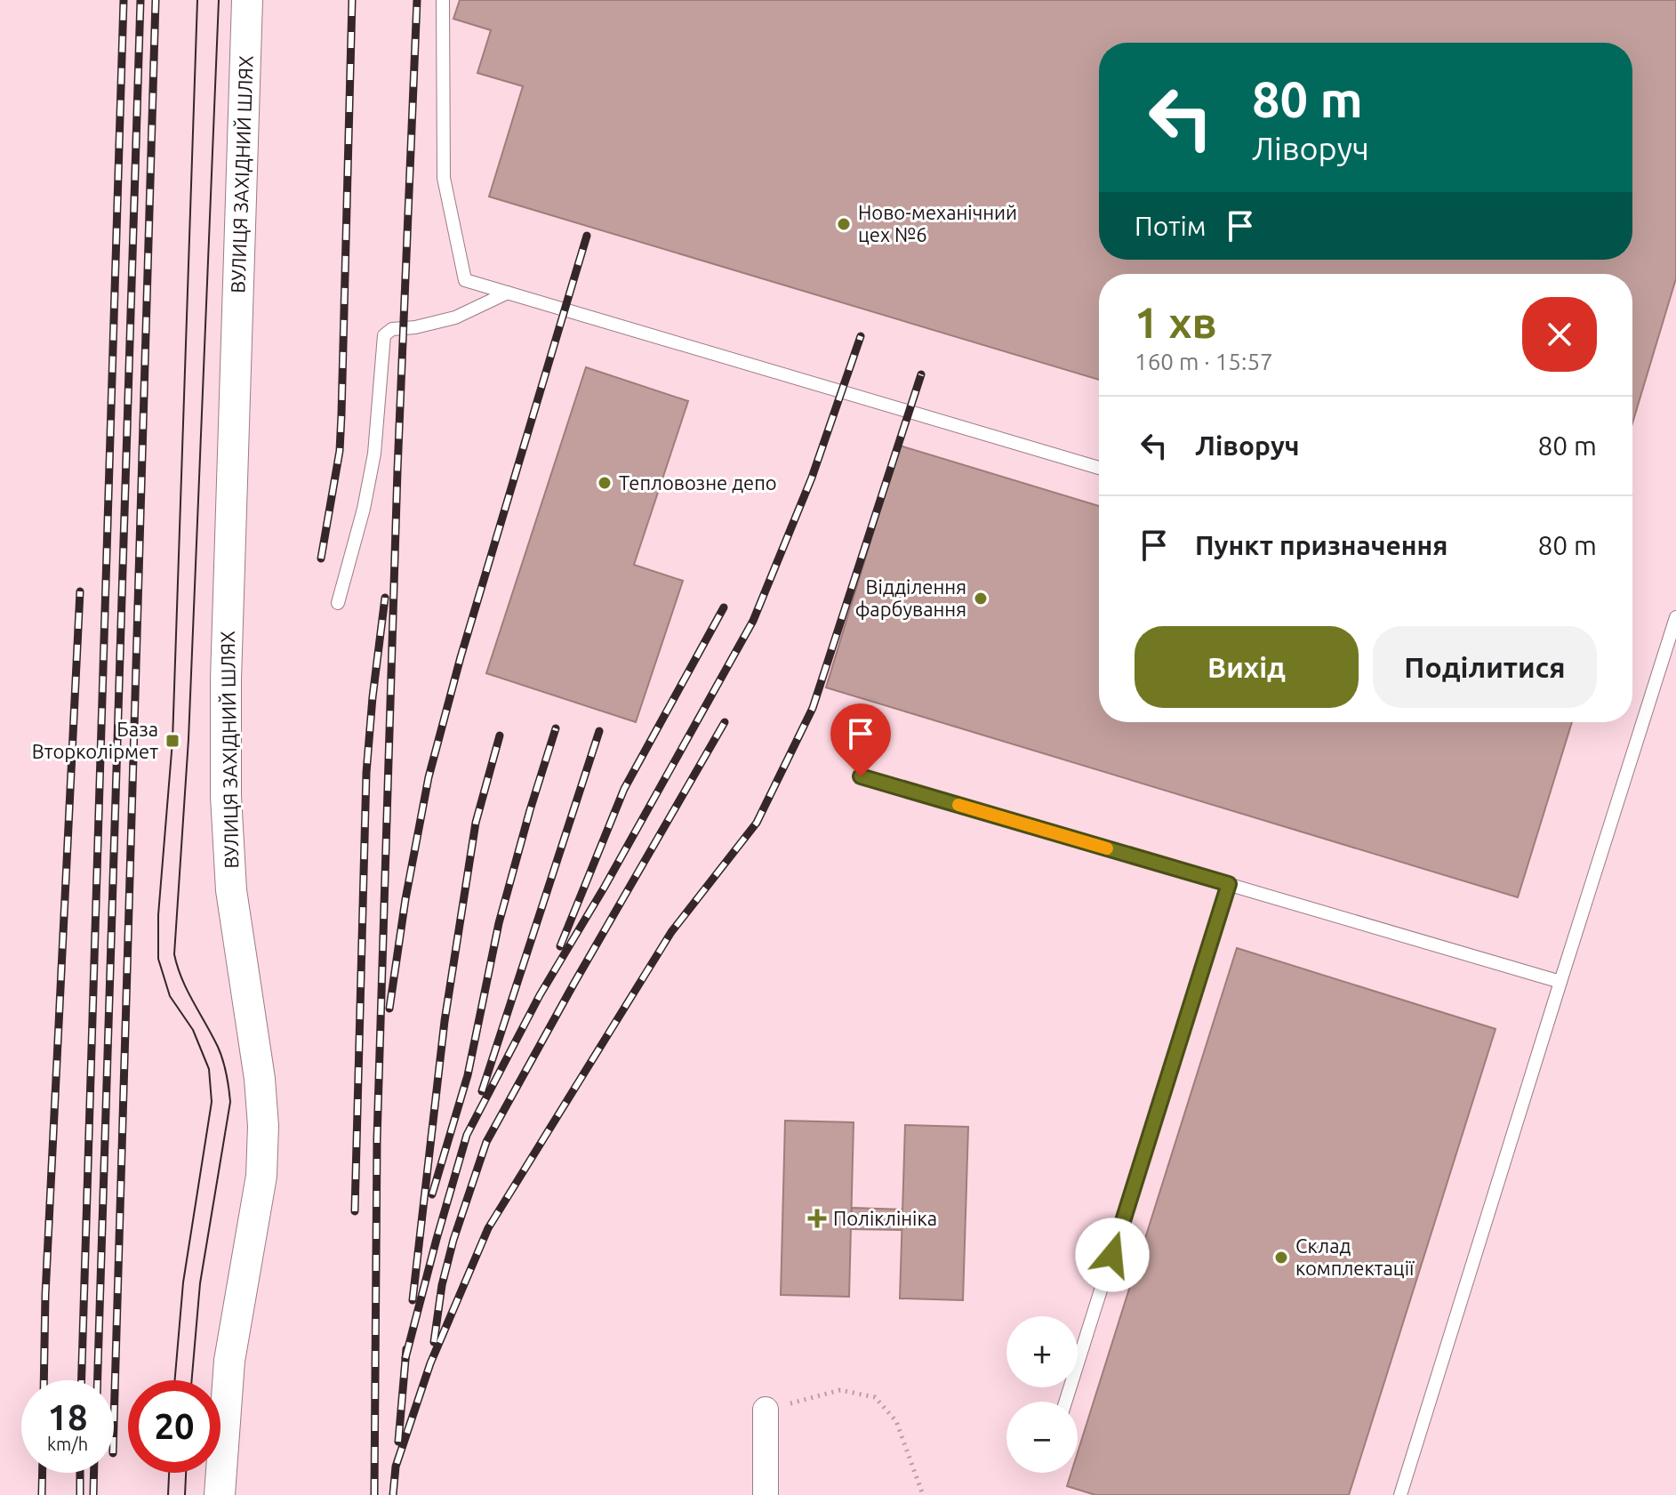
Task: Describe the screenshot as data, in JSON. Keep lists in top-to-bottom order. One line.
{"streets":{"street":["ВУЛИЦЯ ЗАХІДНИЙ ШЛЯХ"]},"places":{"other":["Ново-механічний цех №6","Тепловозне депо","Відділення фарбування","Склад комплектації"],"transit":["База Вторколірмет"],"health":["Поліклініка"]},"page":{"turn":["80 m","Ліворуч"],"then":"Потім","heading":["1 хв","160 m · 15:57"],"list":[{"name":"Ліворуч","value":"80 m"},{"name":"Пункт призначення","value":"80 m"}],"buttons":["Вихід","Поділитися"],"map_buttons":["+","−"],"speed":"18 km/h","limit":"20"}}
